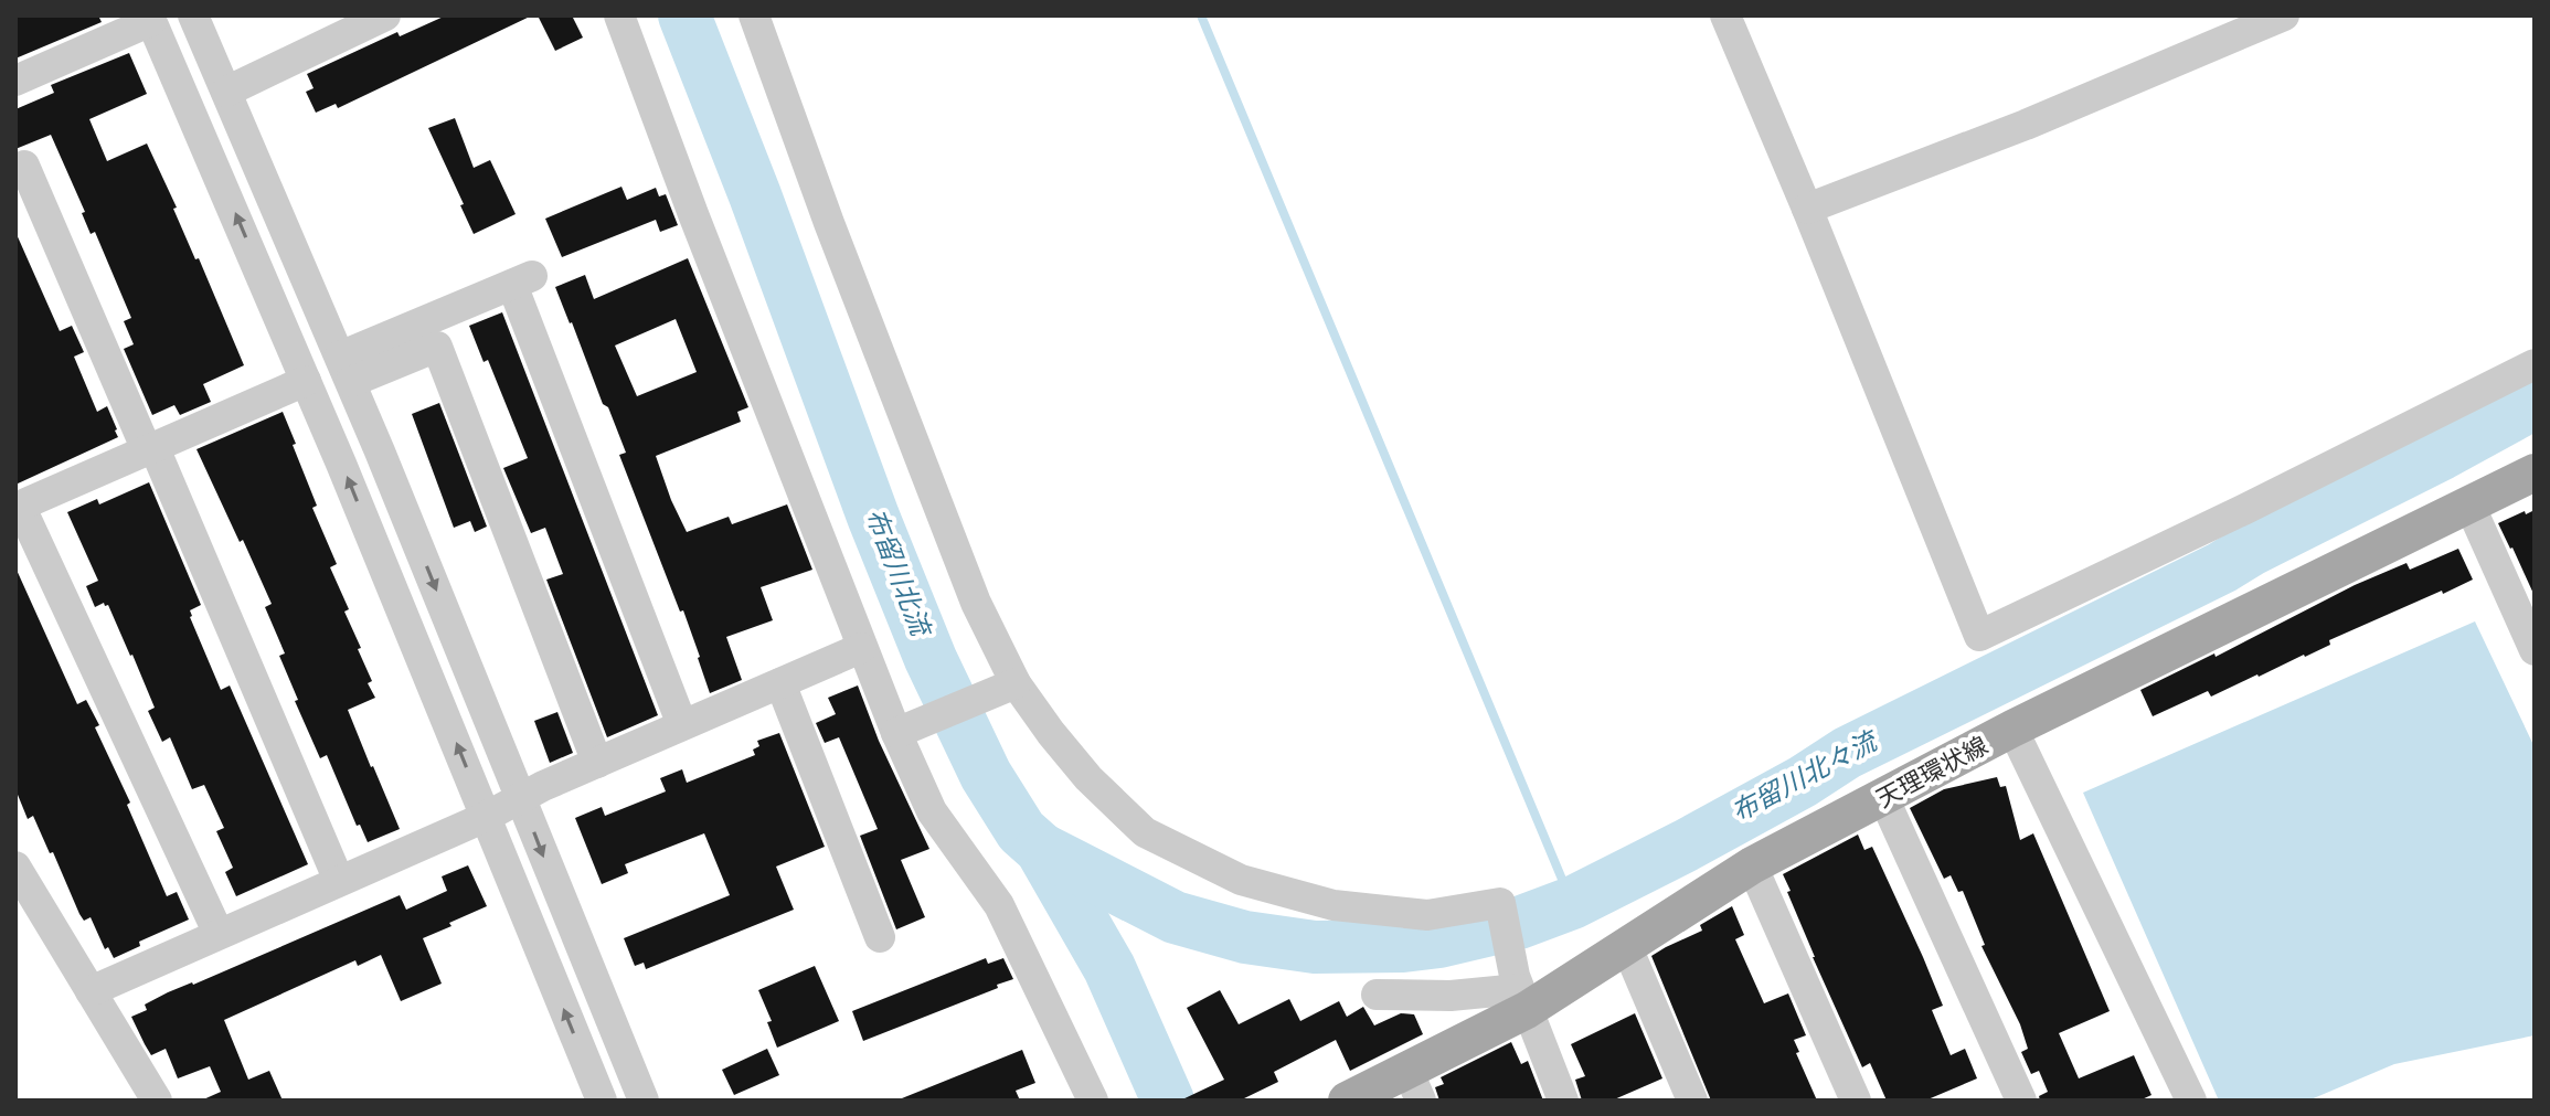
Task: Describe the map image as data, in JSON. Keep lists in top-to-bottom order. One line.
{"streets":{"main road":["天理環状線"]},"water":["布留川北流","布留川北々流"]}
